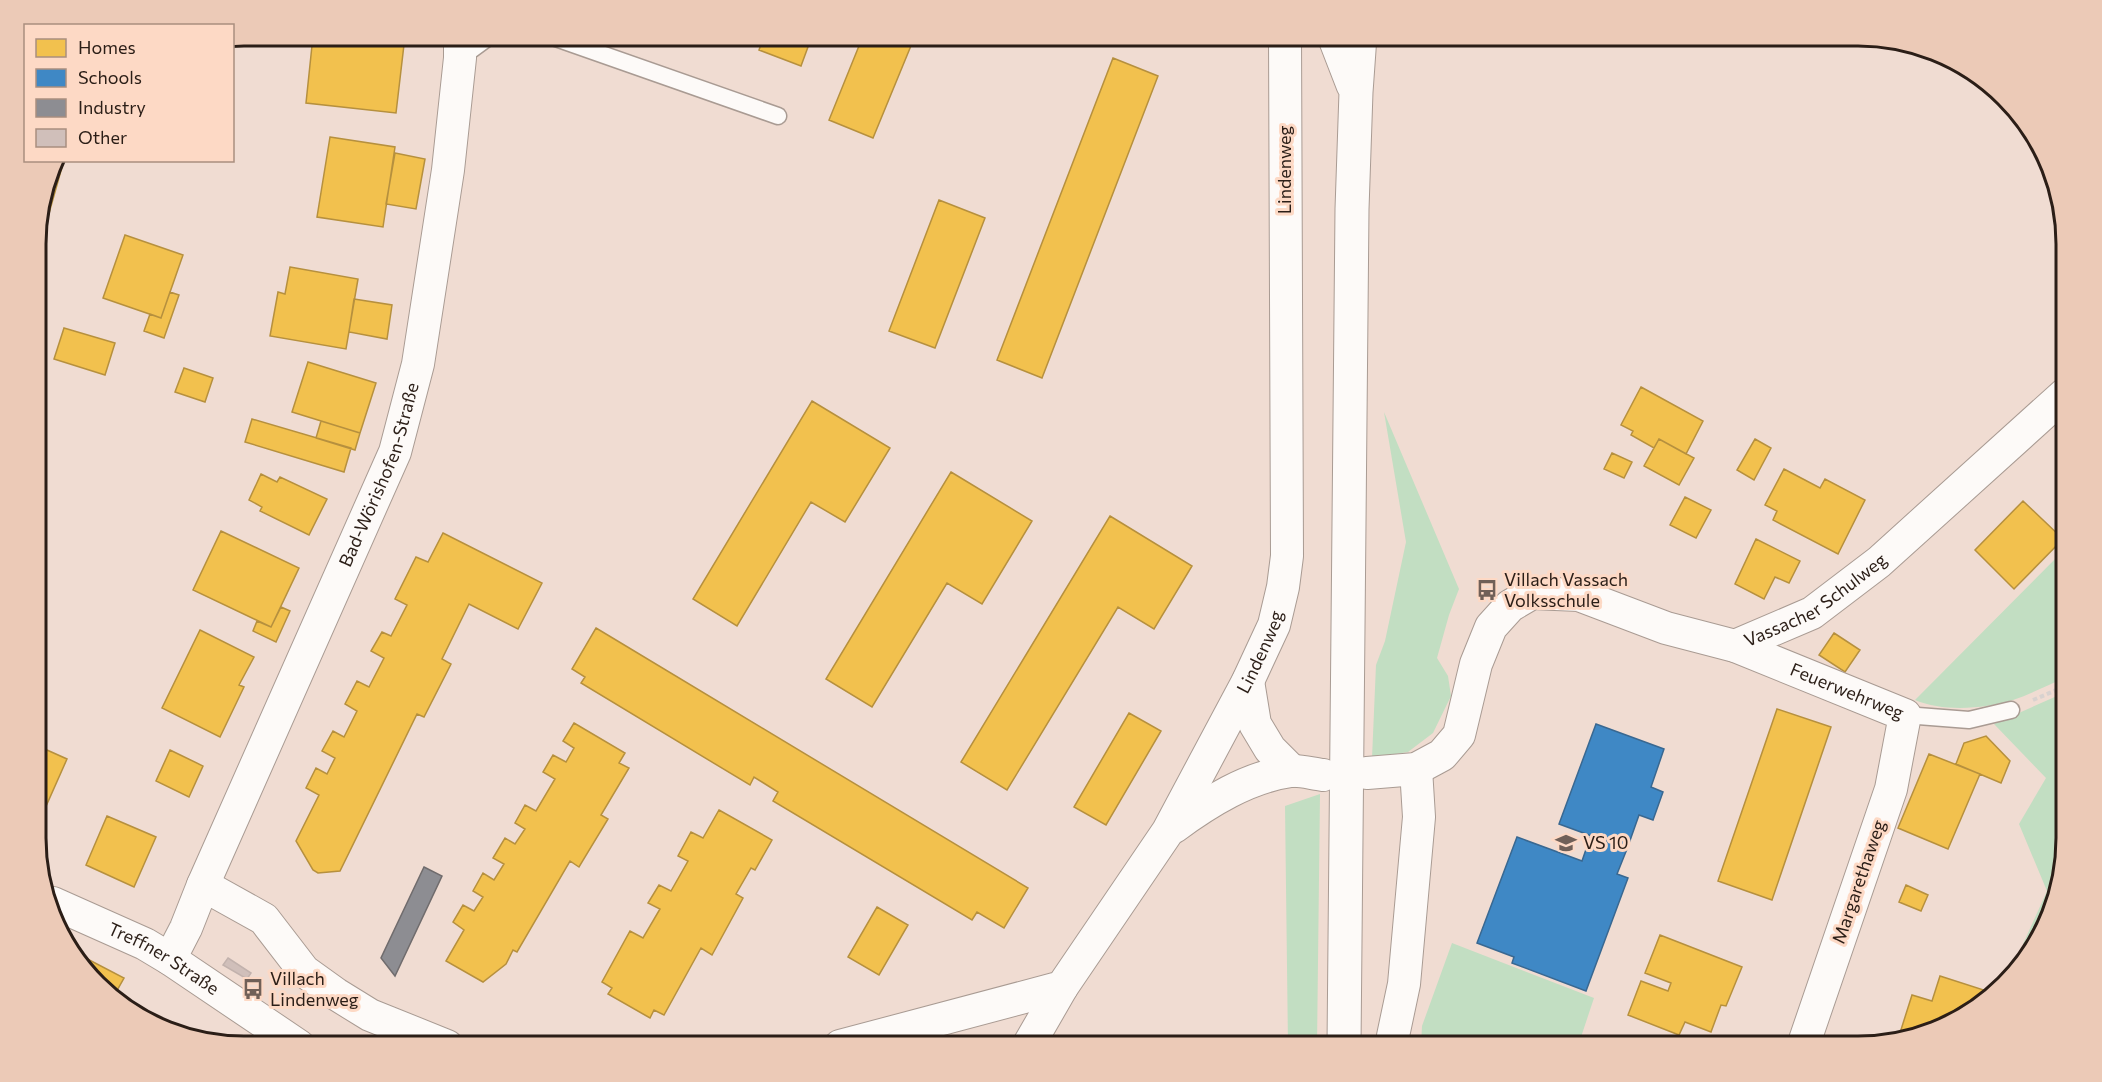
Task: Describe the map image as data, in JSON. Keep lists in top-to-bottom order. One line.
{"streets":{"street":["Lindenweg","Bad-Wörishofen-Straße","Vassacher Schulweg","Feuerwehrweg","Margarethaweg","Treffner Straße"]},"crossings":[["Vassacher Schulweg","Feuerwehrweg"],["Feuerwehrweg","Margarethaweg"]],"places":{"bus stop":["Villach Vassach Volksschule","Villach Lindenweg"],"school or university":["VS 10"]},"legend":["Homes","Schools","Industry","Other"]}
